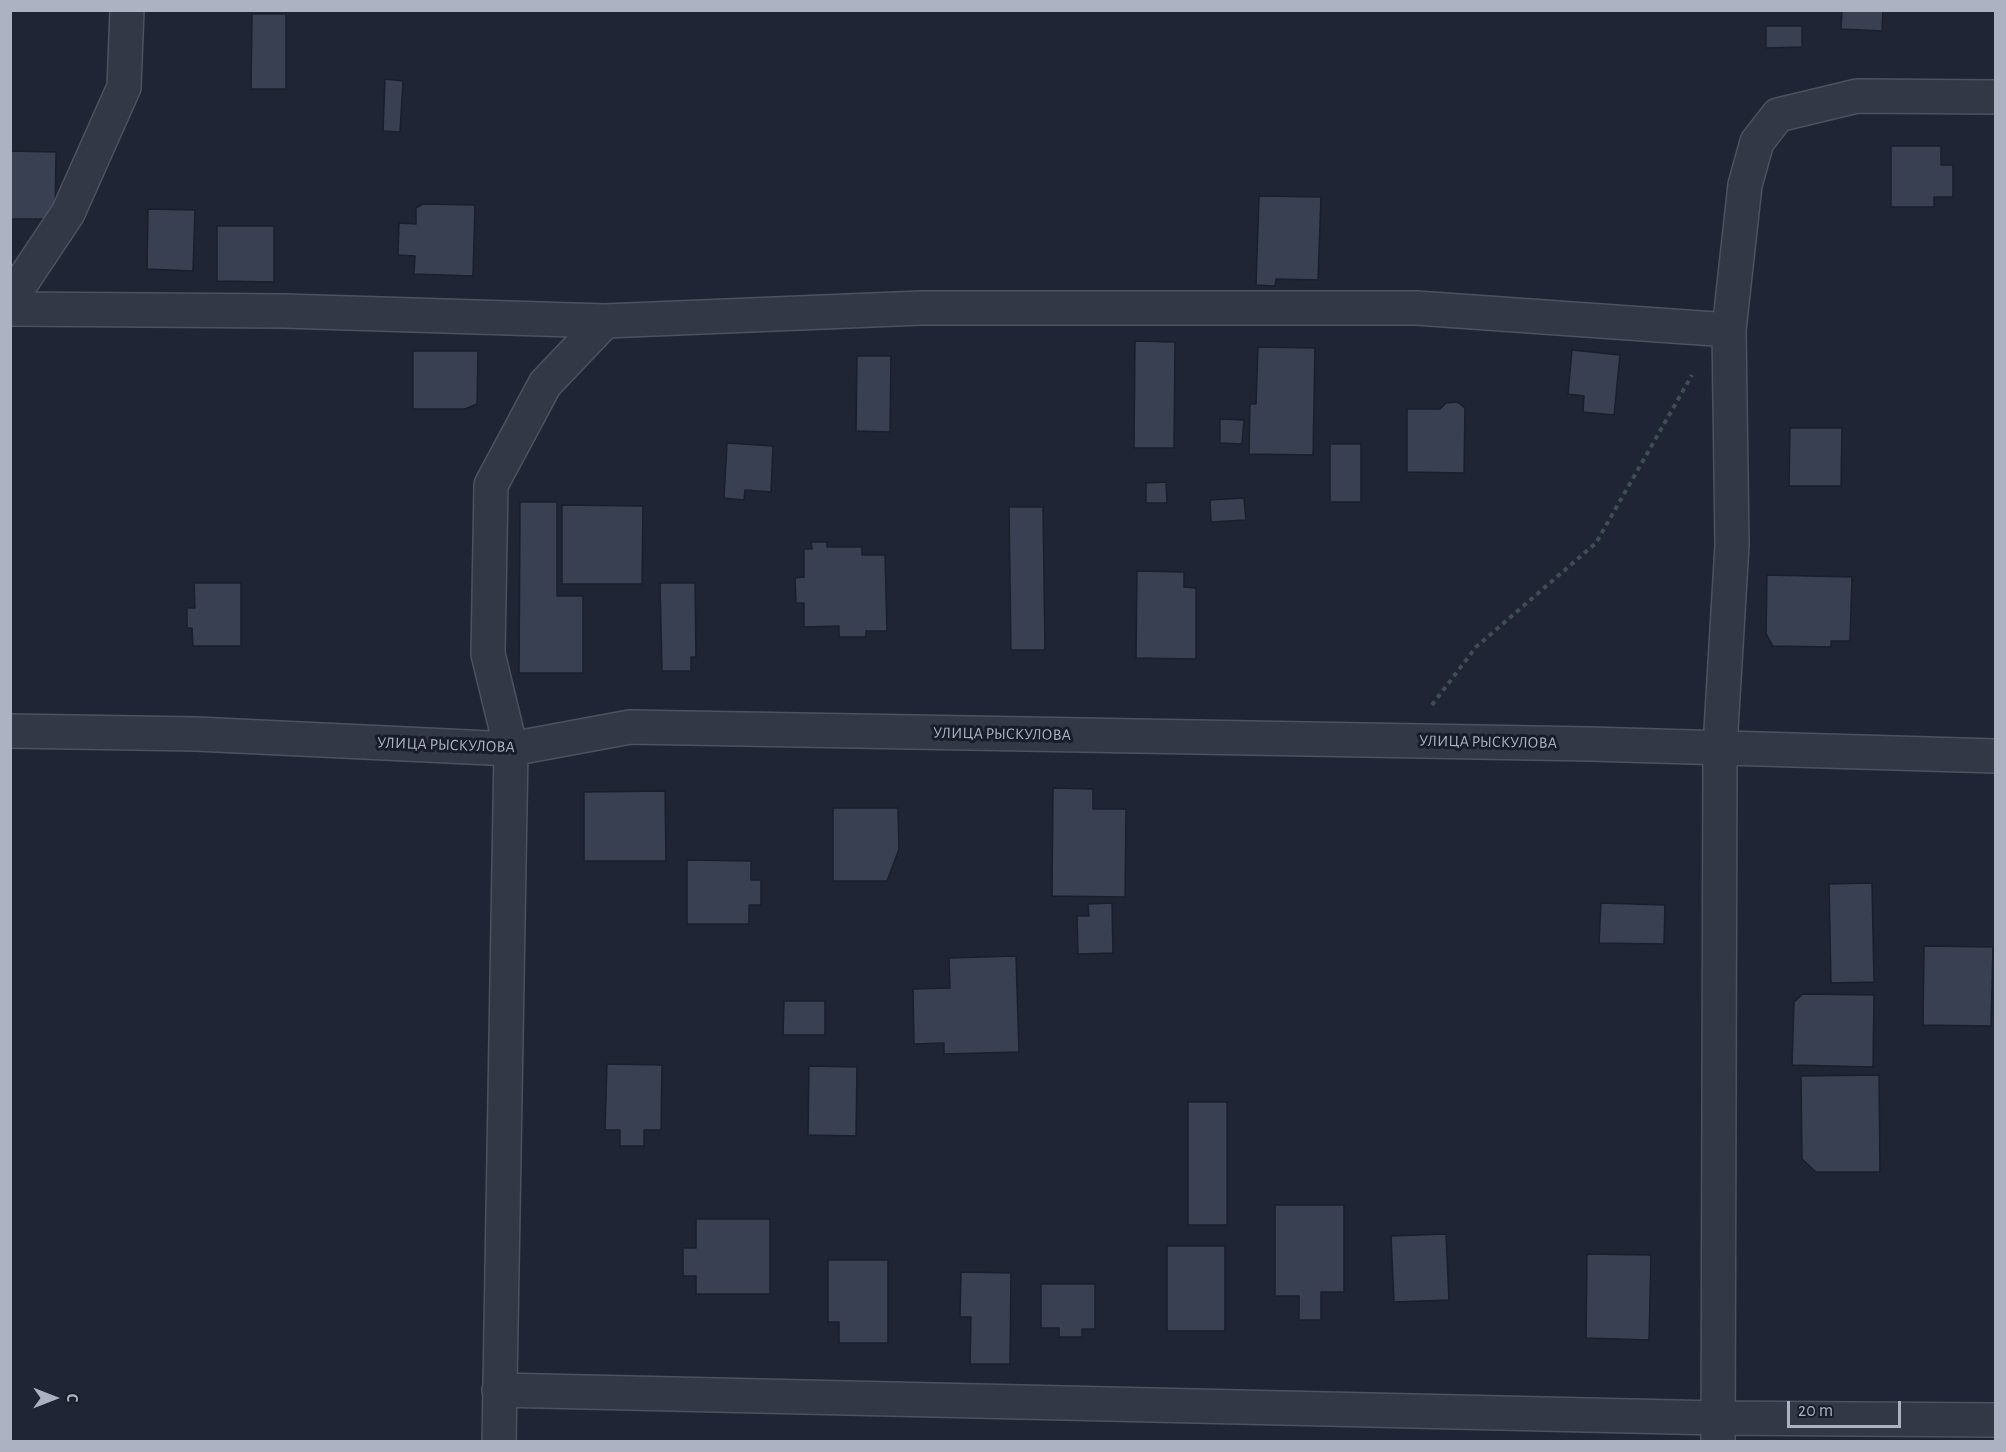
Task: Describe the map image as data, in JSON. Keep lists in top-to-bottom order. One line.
{"streets":{"street":["УЛИЦА РЫСКУЛОВА"]},"scale_bar":"20 m","north":"right"}
